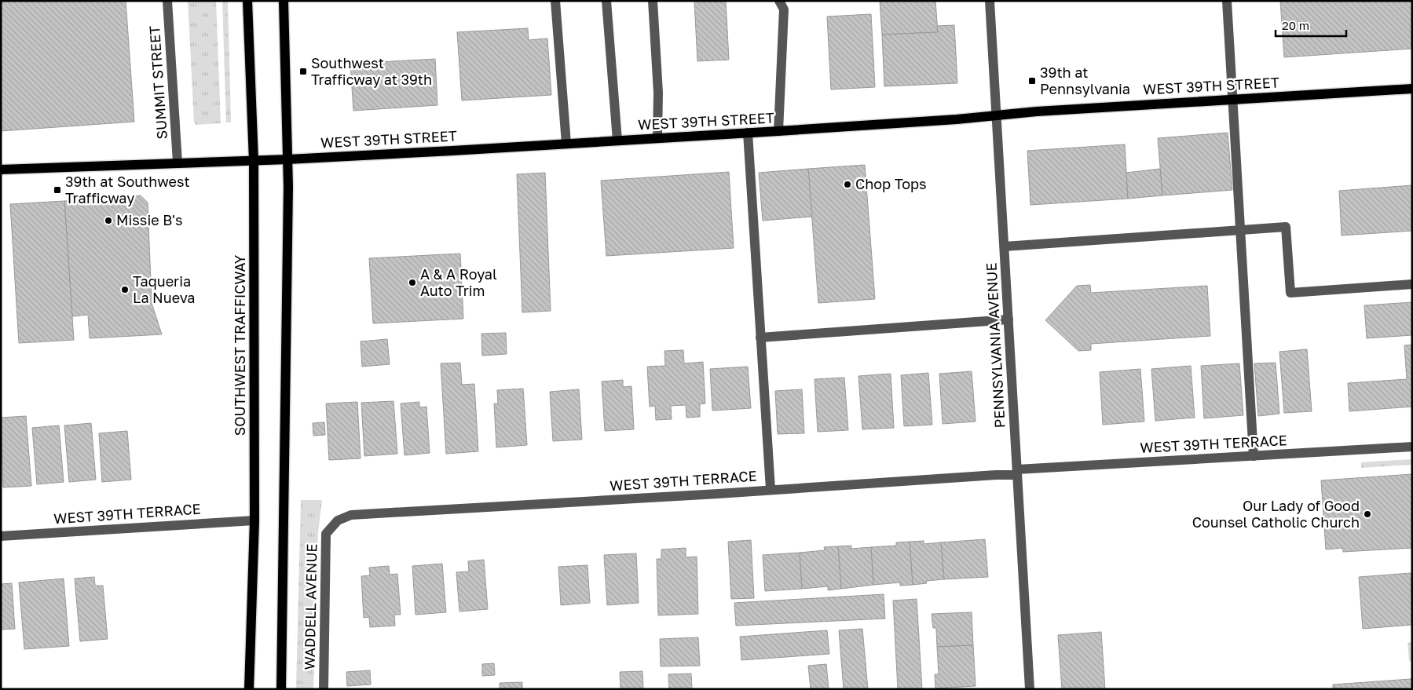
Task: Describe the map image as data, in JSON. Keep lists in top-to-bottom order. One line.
{"streets":{"main road":["WEST 39TH STREET","SOUTHWEST TRAFFICWAY"],"street":["SUMMIT STREET","PENNSYLVANIA AVENUE","WEST 39TH TERRACE","WADDELL AVENUE"]},"crossings":[["SUMMIT STREET","WEST 39TH STREET"],["WEST 39TH STREET","SOUTHWEST TRAFFICWAY"],["WEST 39TH STREET","PENNSYLVANIA AVENUE"],["SOUTHWEST TRAFFICWAY","WEST 39TH TERRACE"],["PENNSYLVANIA AVENUE","WEST 39TH TERRACE"],["WEST 39TH TERRACE","WADDELL AVENUE"]],"places":{"transit":["Southwest Trafficway at 39th","39th at Pennsylvania","39th at Southwest Trafficway"],"other":["Chop Tops","Missie B's","A & A Royal Auto Trim","Taqueria La Nueva","Our Lady of Good Counsel Catholic Church"]},"scale_bar":"20 m"}
